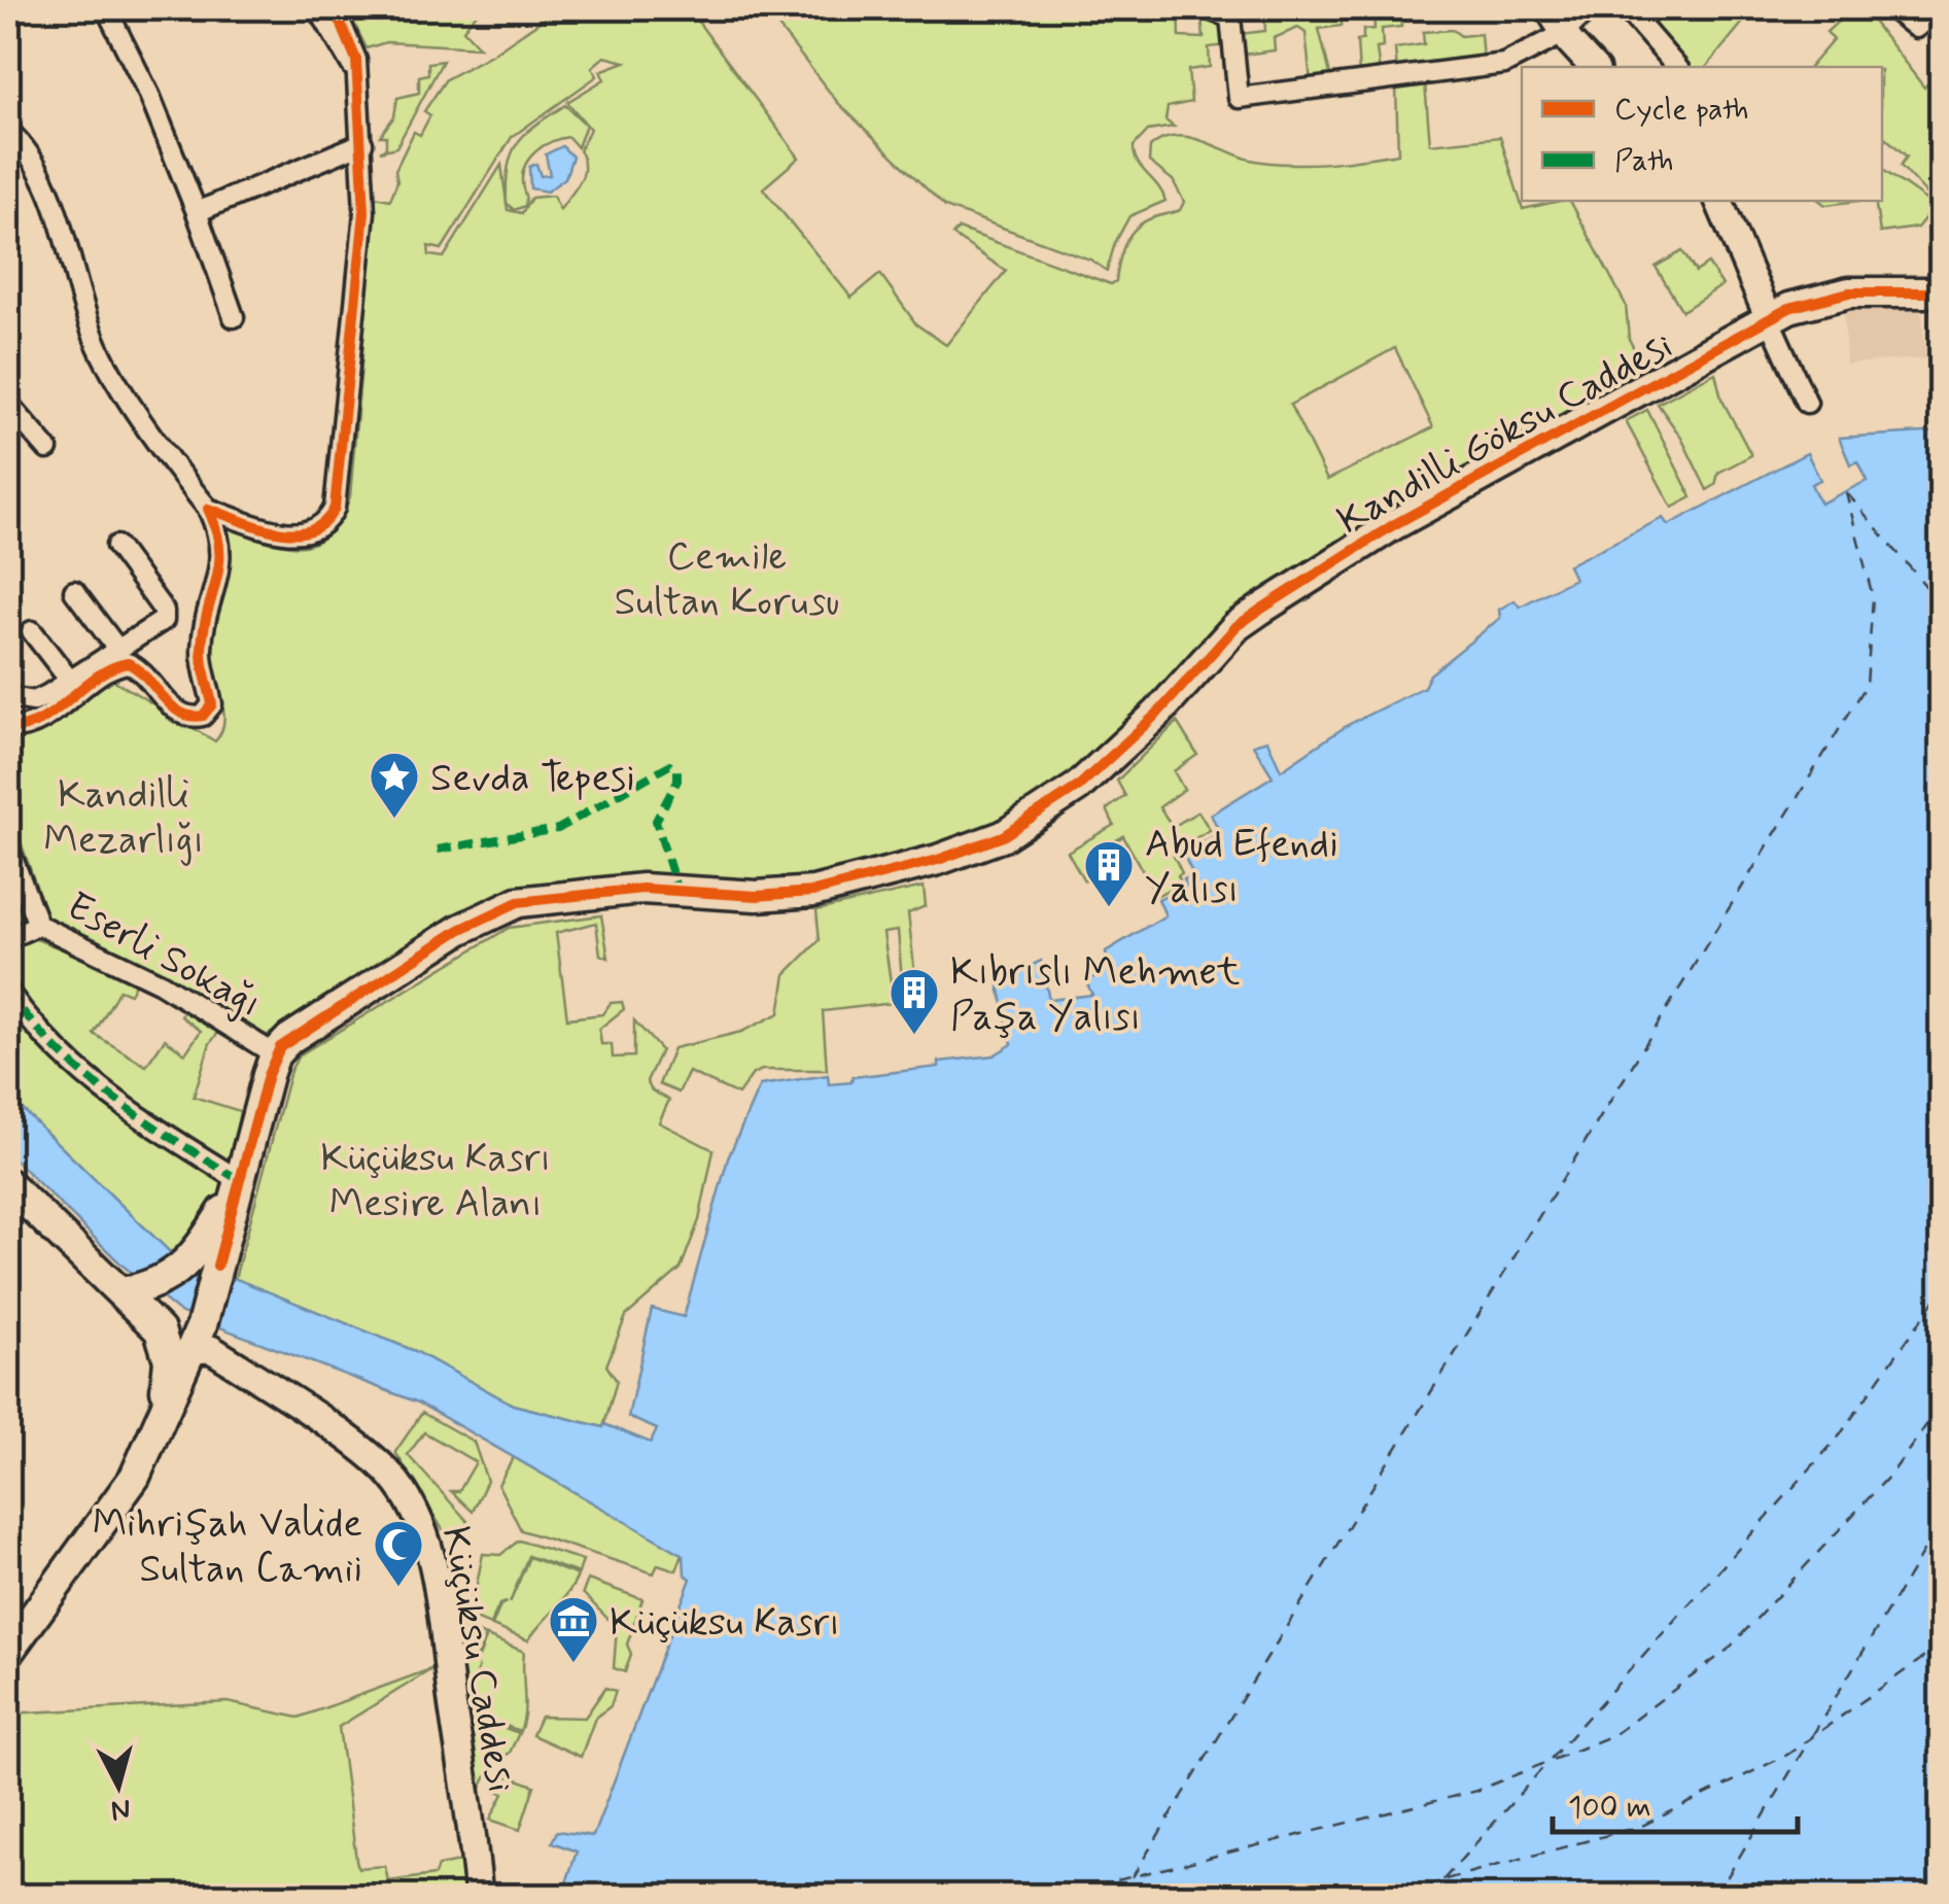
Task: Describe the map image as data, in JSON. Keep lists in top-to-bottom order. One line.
{"streets":{"main road":["Kandilli Göksu Caddesi","Küçüksu Caddesi"],"street":["Eserli Sokağı"]},"crossings":[["Kandilli Göksu Caddesi","Eserli Sokağı"]],"parks":["Cemile Sultan Korusu","Kandilli Mezarlığı","Küçüksu Kasrı Mesire Alanı"],"places":{"place":["Sevda Tepesi"],"building":["Abud Efendi Yalısı","Kıbrıslı Mehmet Paşa Yalısı"],"mosque":["Mihrişah Valide Sultan Camii"],"museum":["Küçüksu Kasrı"]},"legend":["Cycle path","Path"],"scale_bar":"100 m","north":"bottom"}
